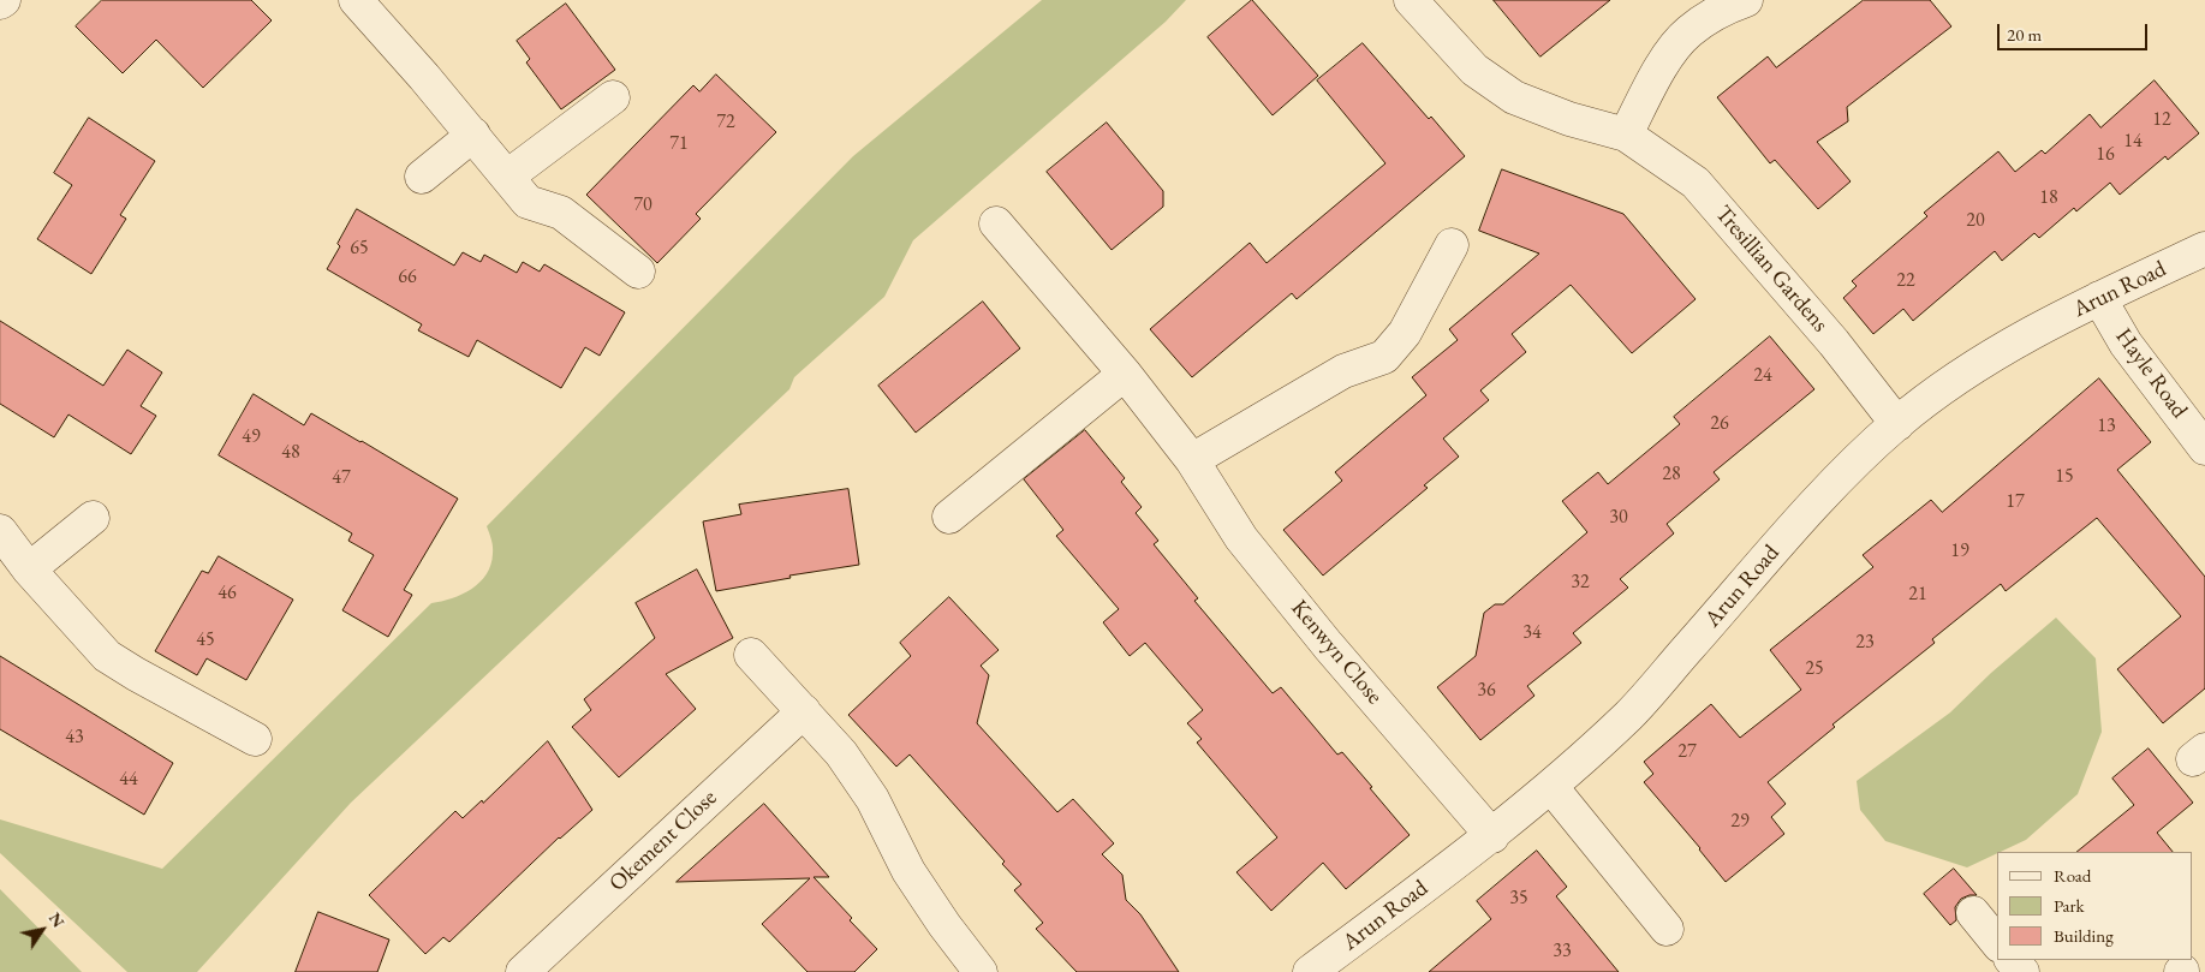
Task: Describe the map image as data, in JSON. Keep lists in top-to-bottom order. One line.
{"streets":{"street":["Tresillian Gardens","Arun Road","Hayle Road","Kenwyn Close","Okement Close"]},"crossings":[["Tresillian Gardens","Arun Road"],["Arun Road","Hayle Road"],["Arun Road","Kenwyn Close"]],"house_numbers":["12","72","14","71","16","18","70","20","65","66","22","24","26","13","49","48","28","15","47","17","30","19","32","46","21","34","45","23","25","36","43","27","44","29","35","33"],"legend":["Road","Park","Building"],"scale_bar":"20 m","north":"top right"}
